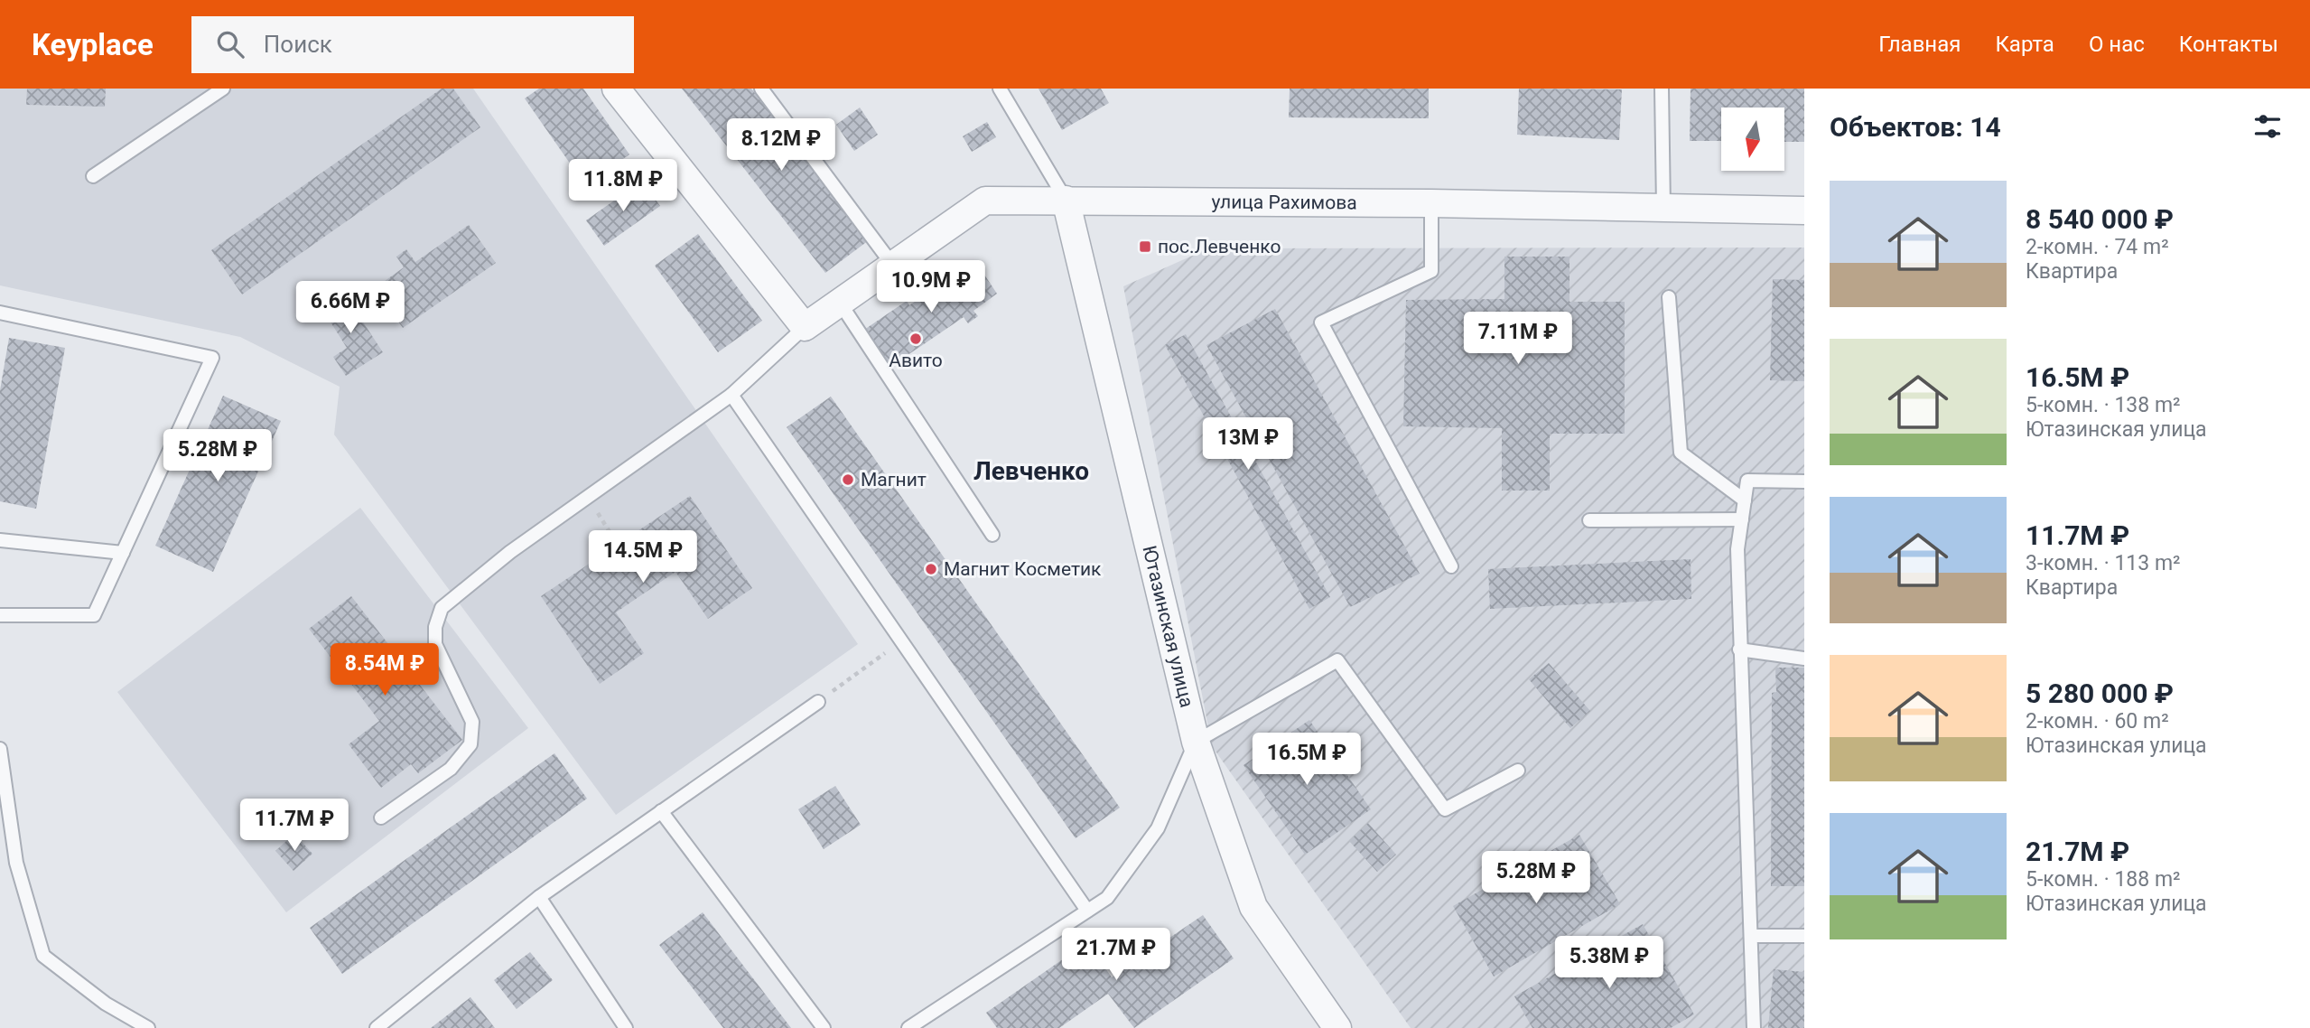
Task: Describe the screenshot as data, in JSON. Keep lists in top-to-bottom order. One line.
{"streets":{"street":["улица Рахимова","Ютазинская улица"]},"crossings":[["улица Рахимова","Ютазинская улица"]],"districts":["Левченко"],"places":{"transit":["пос.Левченко"],"other":["Авито","Магнит","Магнит Косметик"]},"north":"bottom","page":{"header":"Keyplace","search":"Поиск","nav":["Главная","Карта","О нас","Контакты"],"heading":"Объектов: 14","price":["8.12M ₽","11.8M ₽","10.9M ₽","6.66M ₽","7.11M ₽","13M ₽","5.28M ₽","14.5M ₽","8.54M ₽","16.5M ₽","11.7M ₽","5.28M ₽","21.7M ₽","5.38M ₽"],"list":[{"name":"8 540 000 ₽","note":"2-комн. · 74 m² · Квартира"},{"name":"16.5M ₽","note":"5-комн. · 138 m² · Ютазинская улица"},{"name":"11.7M ₽","note":"3-комн. · 113 m² · Квартира"},{"name":"5 280 000 ₽","note":"2-комн. · 60 m² · Ютазинская улица"},{"name":"21.7M ₽","note":"5-комн. · 188 m² · Ютазинская улица"}]}}
